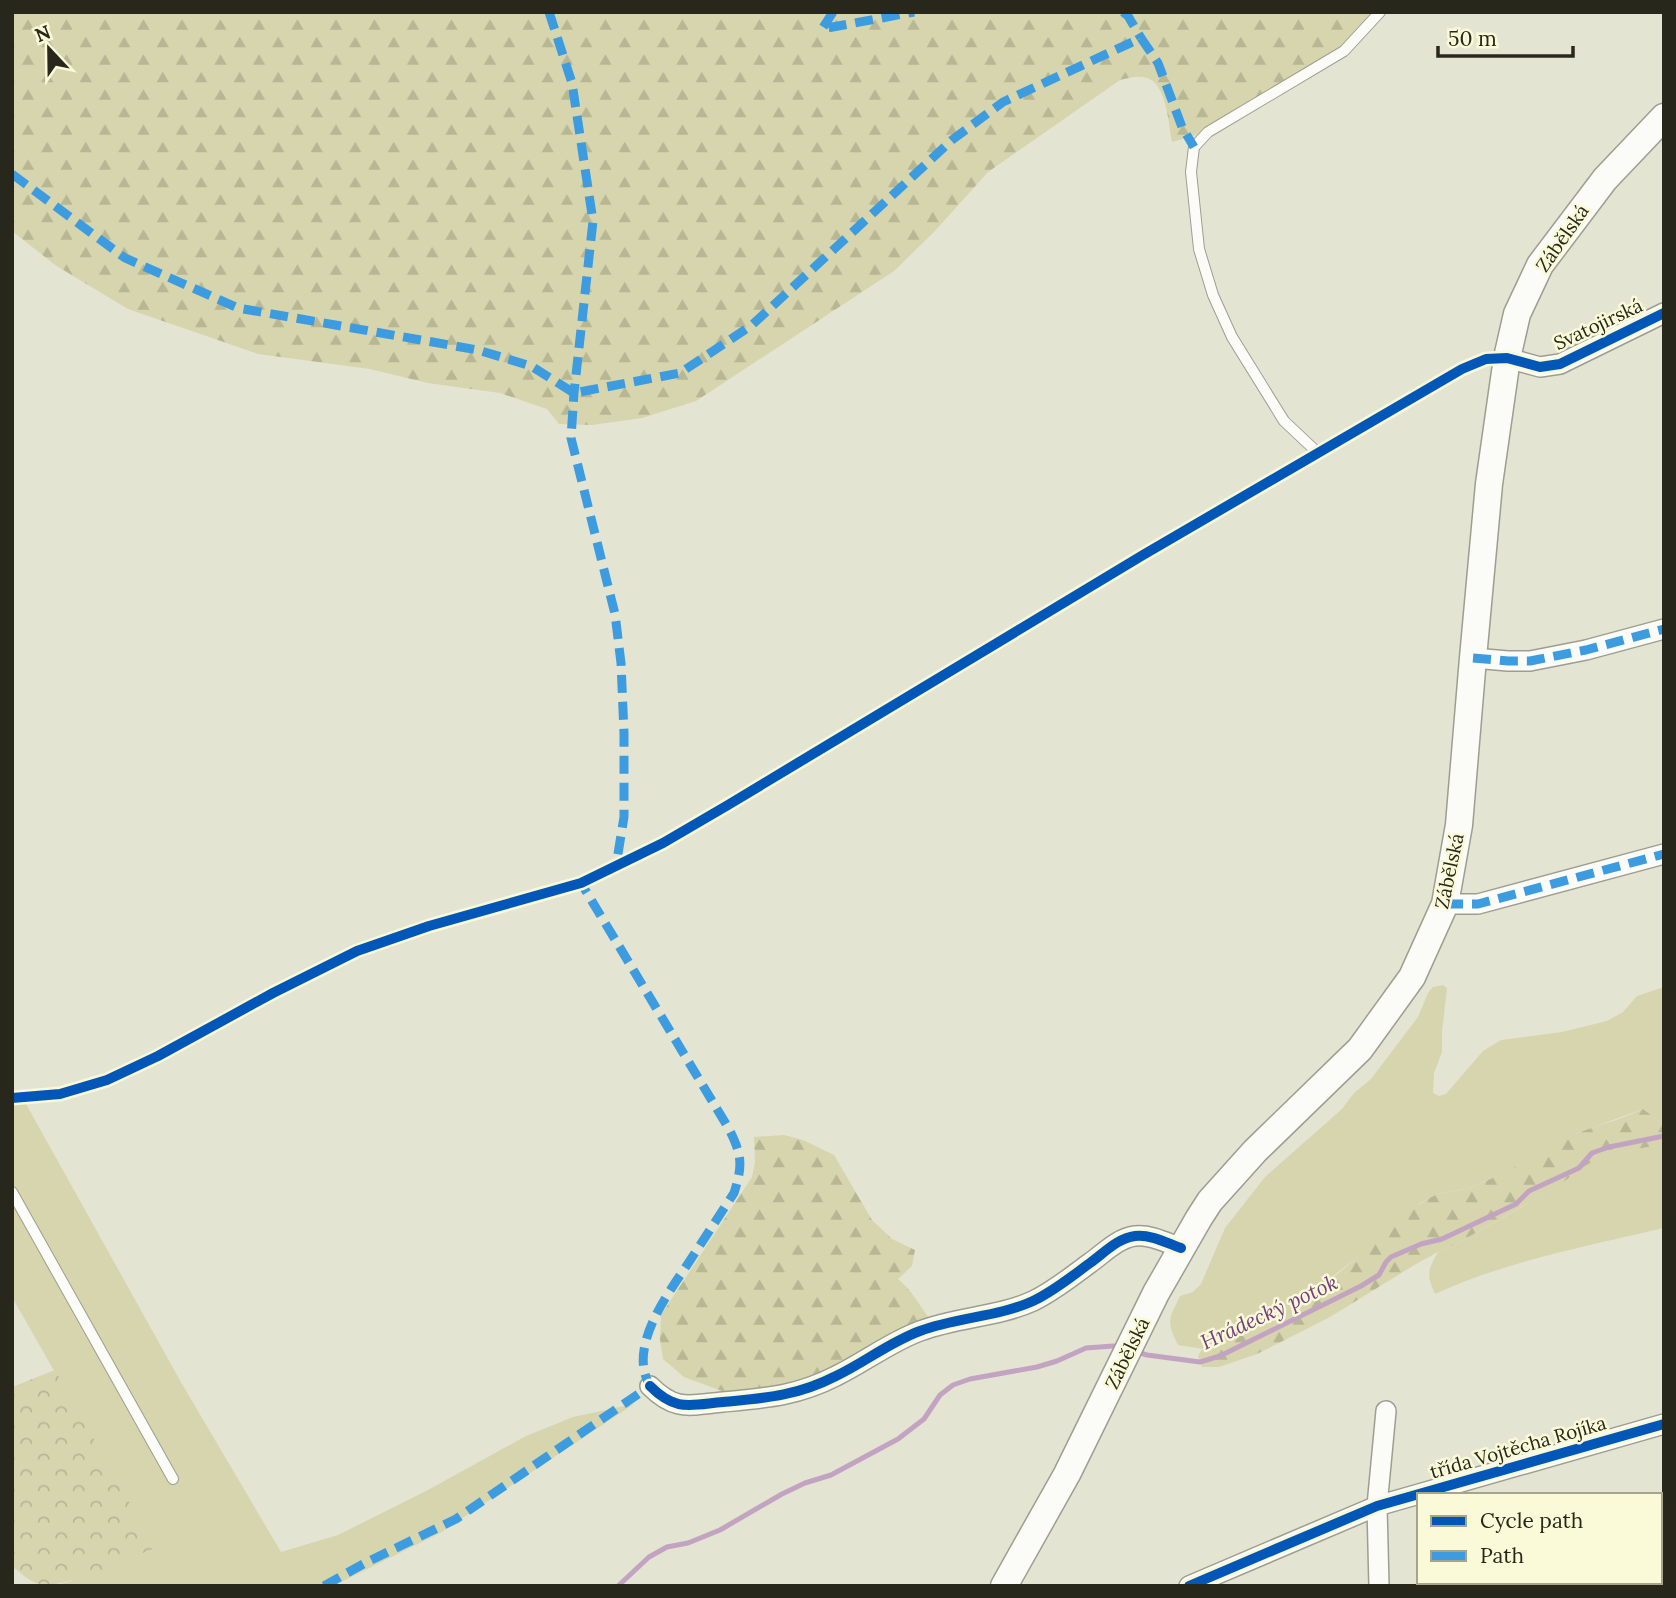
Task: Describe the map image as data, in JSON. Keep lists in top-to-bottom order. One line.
{"streets":{"main road":["Zábělská"],"street":["Svatojirská","třída Vojtěcha Rojíka"]},"crossings":[["Zábělská","Svatojirská"]],"water":["Hrádecký potok"],"legend":["Cycle path","Path"],"scale_bar":"50 m","north":"top"}
